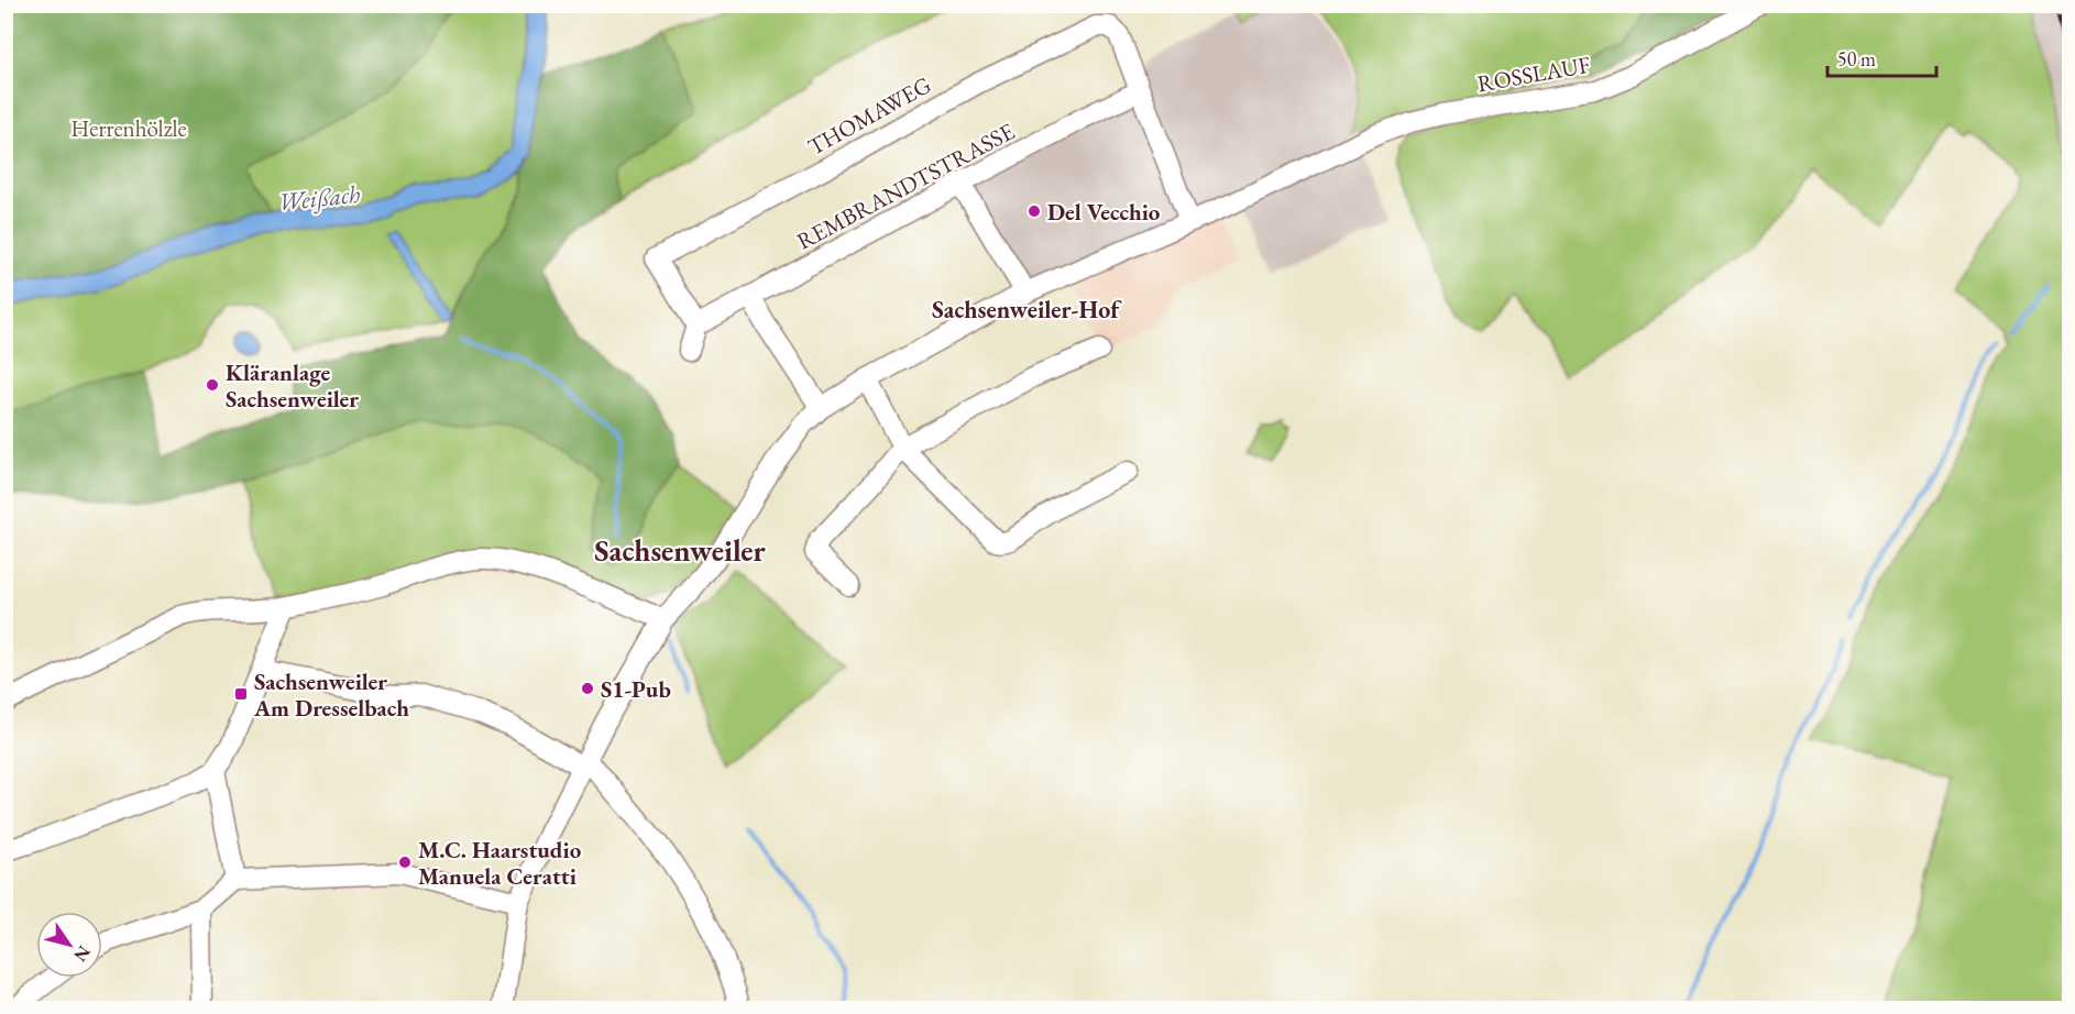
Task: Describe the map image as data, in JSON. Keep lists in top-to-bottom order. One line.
{"streets":{"street":["ROSSLAUF","THOMAWEG","REMBRANDTSTRASSE"]},"crossings":[["THOMAWEG","REMBRANDTSTRASSE"]],"districts":["Sachsenweiler-Hof","Sachsenweiler"],"water":["Weißach"],"parks":["Herrenhölzle"],"places":{"other":["Del Vecchio","Kläranlage Sachsenweiler","S1-Pub","M.C. Haarstudio Manuela Ceratti"],"transit":["Sachsenweiler Am Dresselbach"]},"scale_bar":"50 m","north":"bottom right"}
